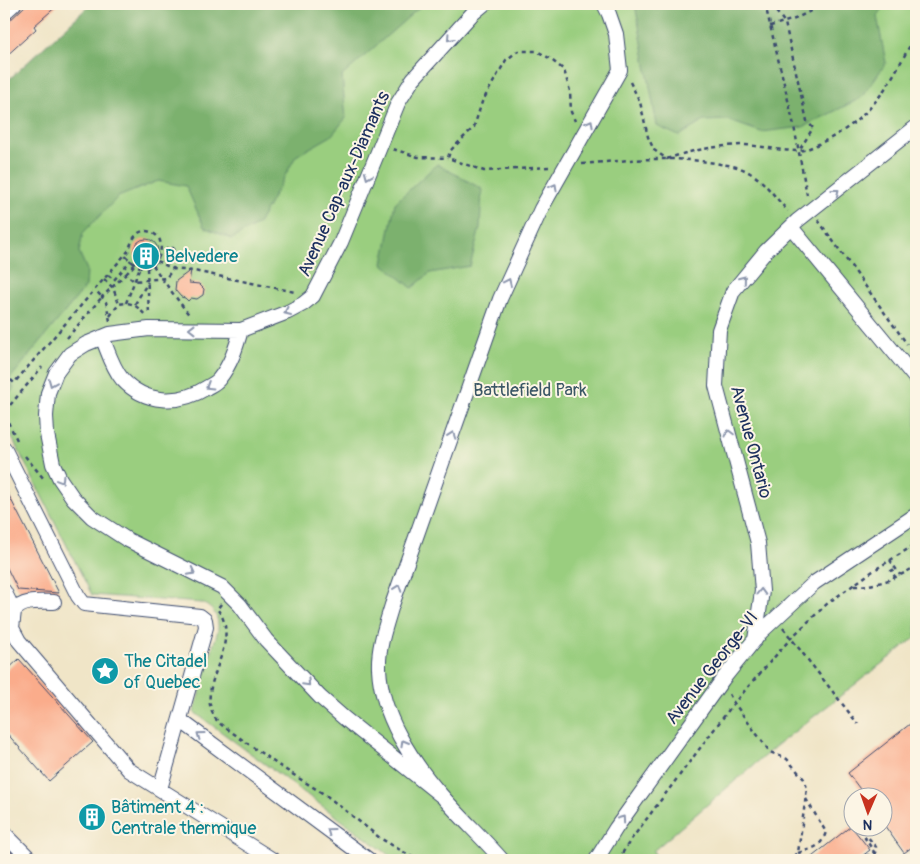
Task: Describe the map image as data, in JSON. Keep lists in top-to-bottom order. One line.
{"streets":{"street":["Avenue Cap-aux-Diamants","Avenue Ontario","Avenue George-VI"]},"crossings":[["Avenue Ontario","Avenue George-VI"]],"one_way":["Avenue Ontario","Avenue George-VI"],"parks":["Battlefield Park"],"places":{"building":["Belvedere","Bâtiment 4 : Centrale thermique"],"place":["The Citadel of Quebec"]},"north":"bottom"}
